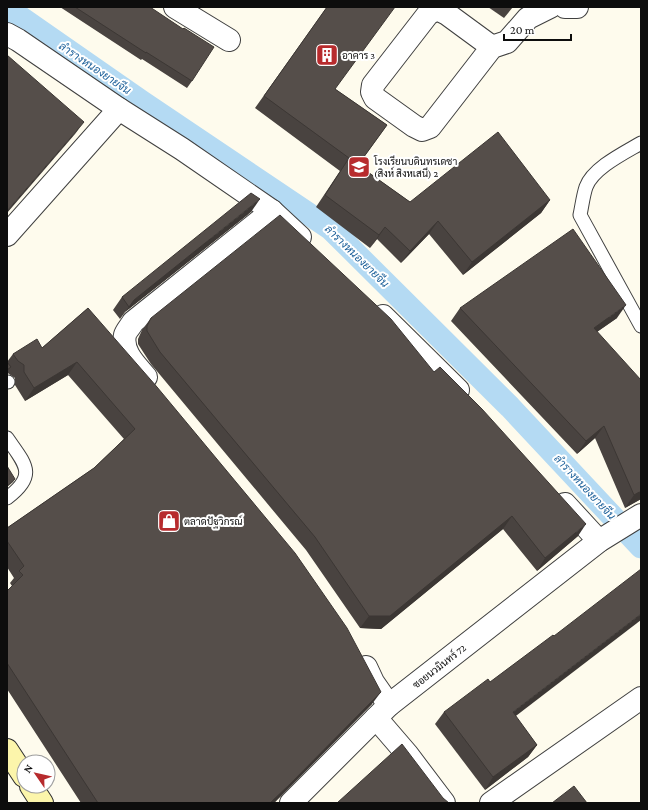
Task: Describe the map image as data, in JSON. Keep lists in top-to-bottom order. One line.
{"streets":{"street":["ซอยนวมินทร์ 72"]},"water":["ลำรางหนองยายจีน"],"places":{"building":["อาคาร 3"],"school or university":["โรงเรียนบดินทรเดชา (สิงห์ สิงหเสนี) 2"],"shop":["ตลาดปัฐวิกรณ์"]},"scale_bar":"20 m","north":"top left"}
